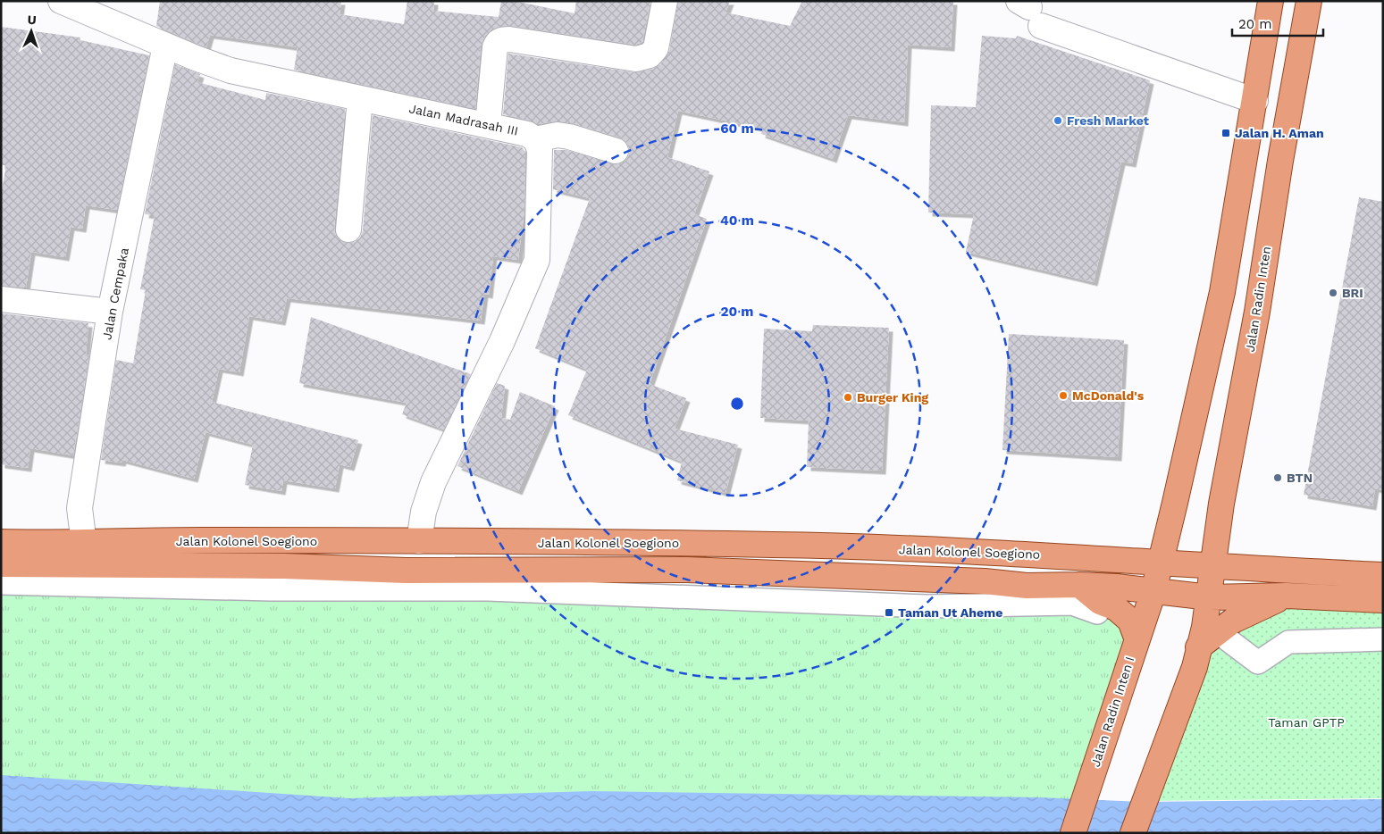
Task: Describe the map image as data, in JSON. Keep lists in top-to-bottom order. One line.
{"streets":{"main road":["Jalan Radin Inten","Jalan Kolonel Soegiono","Jalan Radin Inten I"],"street":["Jalan Madrasah III","Jalan Cempaka"]},"crossings":[["Jalan Madrasah III","Jalan Cempaka"],["Jalan Madrasah III","Jalan Kolonel Soegiono"],["Jalan Cempaka","Jalan Kolonel Soegiono"],["Jalan Radin Inten","Jalan Kolonel Soegiono"],["Jalan Kolonel Soegiono","Jalan Radin Inten I"]],"parks":["Taman GPTP"],"places":{"other":["Fresh Market","BRI","McDonald's","Burger King","BTN"],"transit":["Jalan H. Aman","Taman Ut Aheme"]},"scale_bar":"20 m","north":"top","rings":["60 m","40 m","20 m"]}
